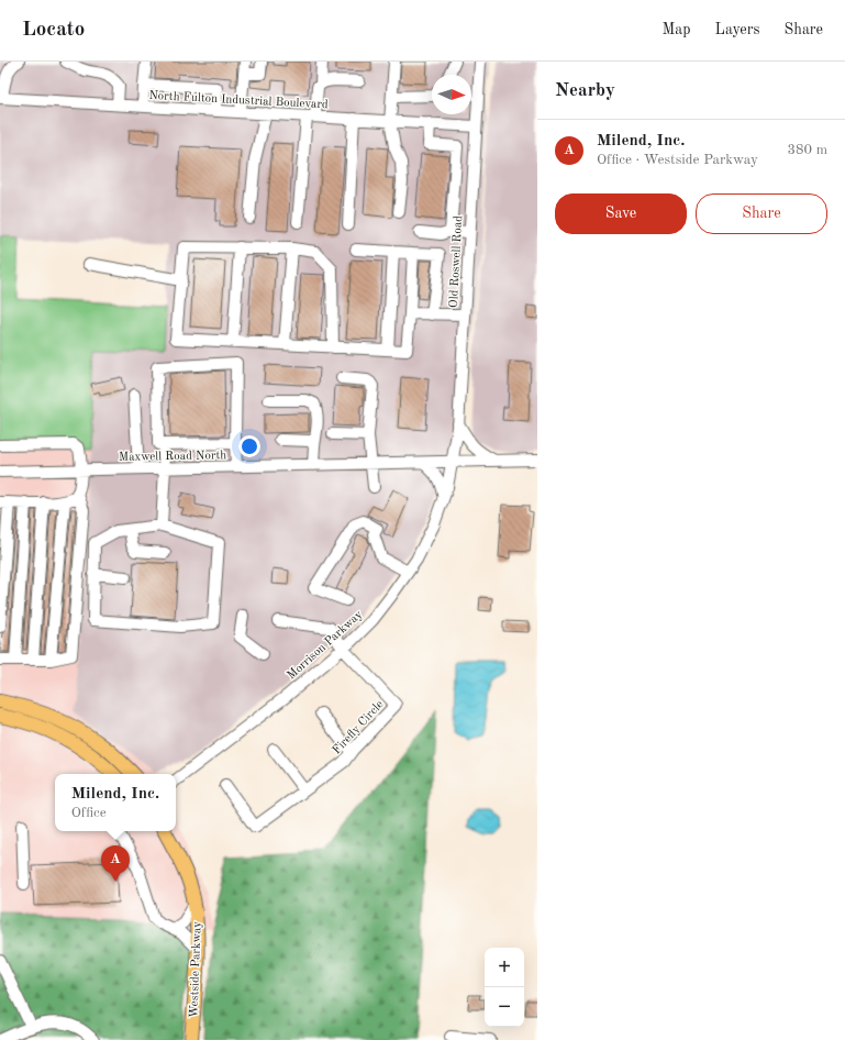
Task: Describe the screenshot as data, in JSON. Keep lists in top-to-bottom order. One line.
{"streets":{"main road":["Westside Parkway"],"street":["North Fulton Industrial Boulevard","Old Roswell Road","Maxwell Road North","Morrison Parkway","Firefly Circle"]},"crossings":[["North Fulton Industrial Boulevard","Old Roswell Road"],["Old Roswell Road","Maxwell Road North"],["Old Roswell Road","Morrison Parkway"],["Maxwell Road North","Morrison Parkway"],["Morrison Parkway","Firefly Circle"]],"north":"right","page":{"header":"Locato","nav":["Map","Layers","Share"],"heading":"Nearby","list":[{"mark":"A","name":"Milend, Inc.","note":"Office · Westside Parkway","value":"380 m"}],"buttons":["Save","Share"],"popup":["Milend, Inc.","Office"],"pins":"A","map_buttons":["+","−"]}}
